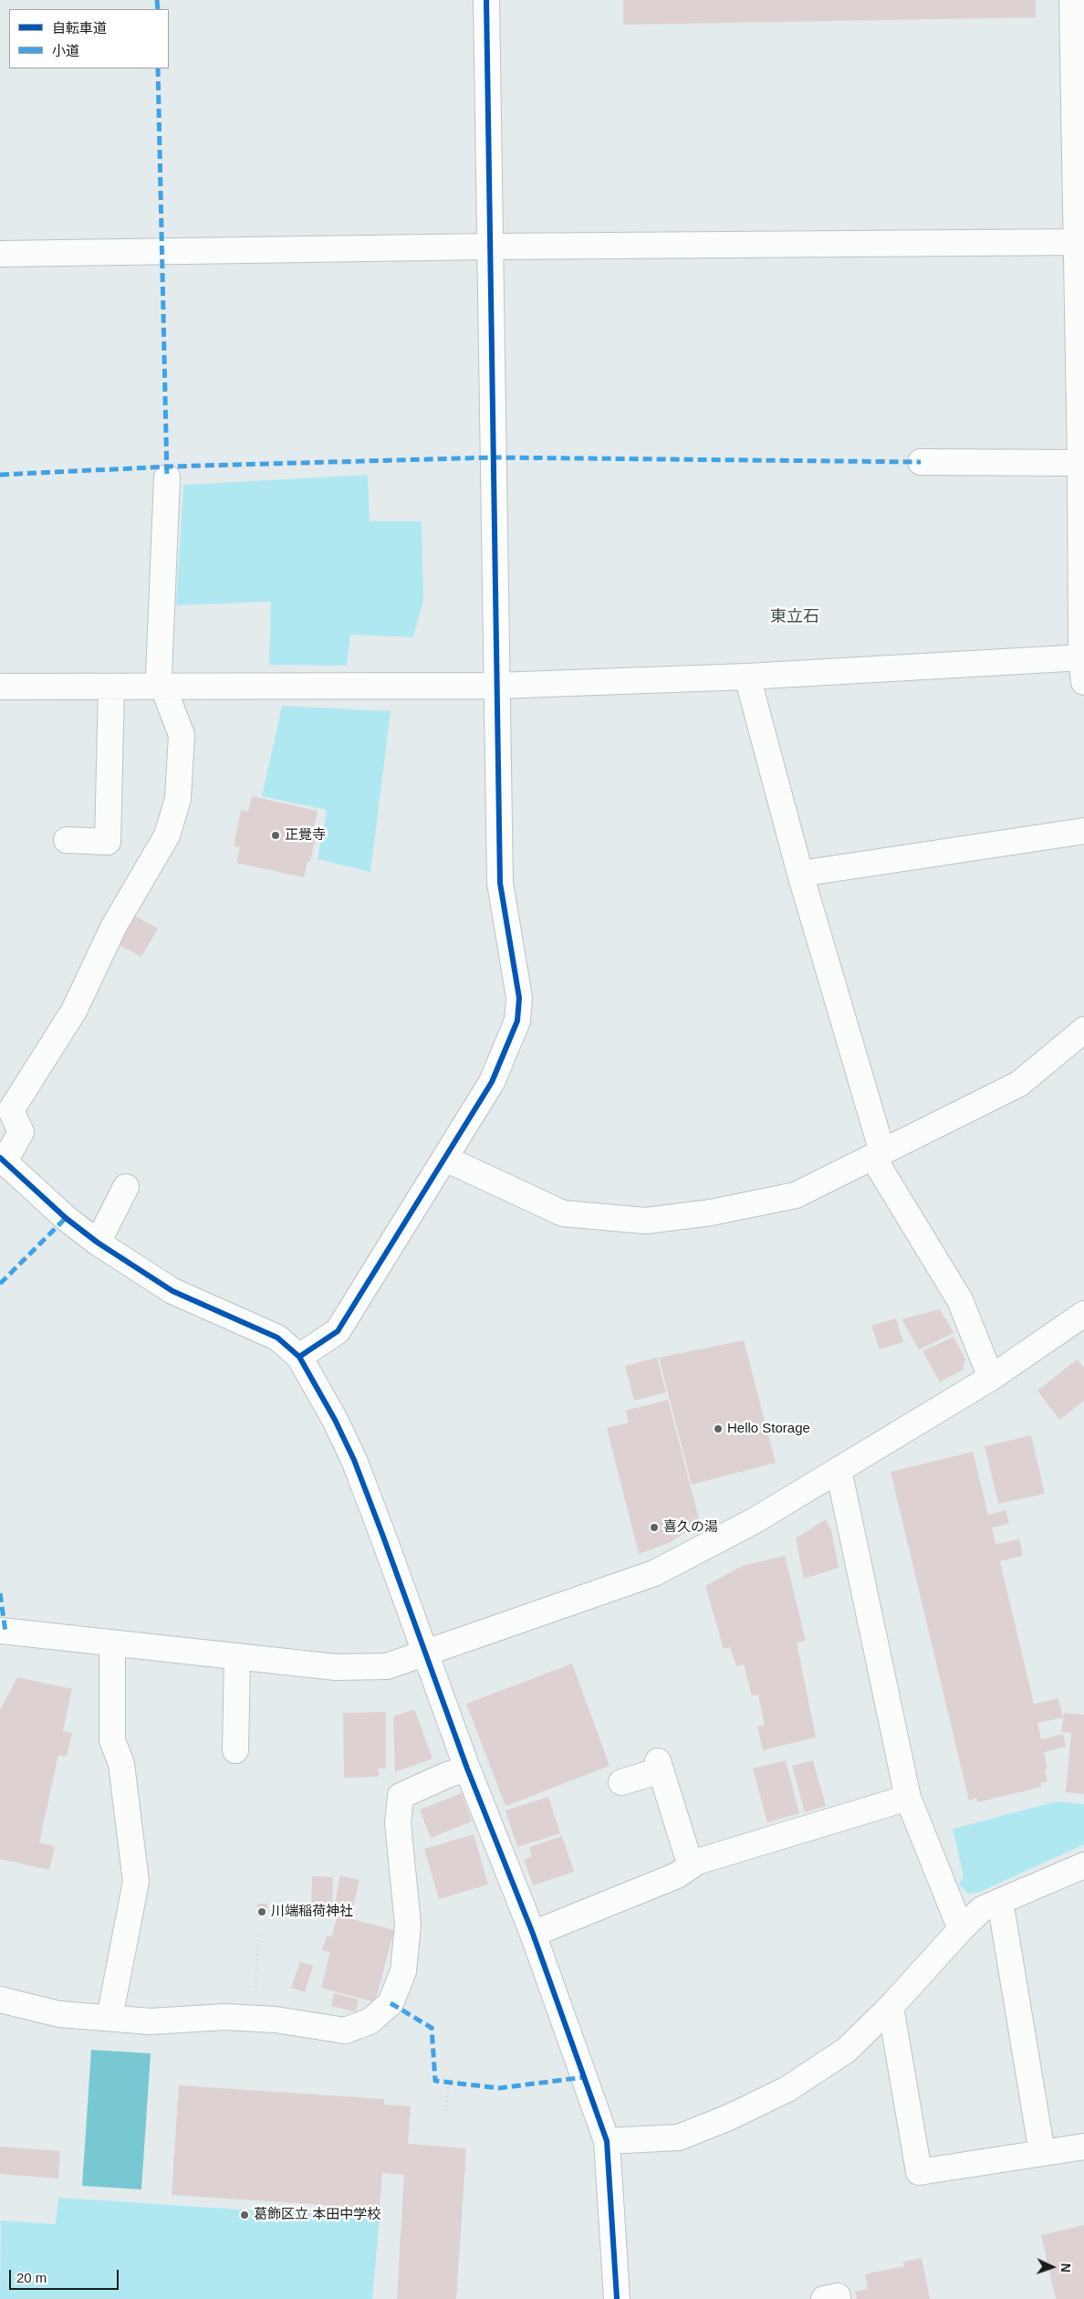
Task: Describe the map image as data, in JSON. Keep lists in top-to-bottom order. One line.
{"districts":["東立石"],"places":["正覺寺","Hello Storage","喜久の湯","川端稲荷神社","葛飾区立 本田中学校"],"legend":["自転車道","小道"],"scale_bar":"20 m","north":"right"}
